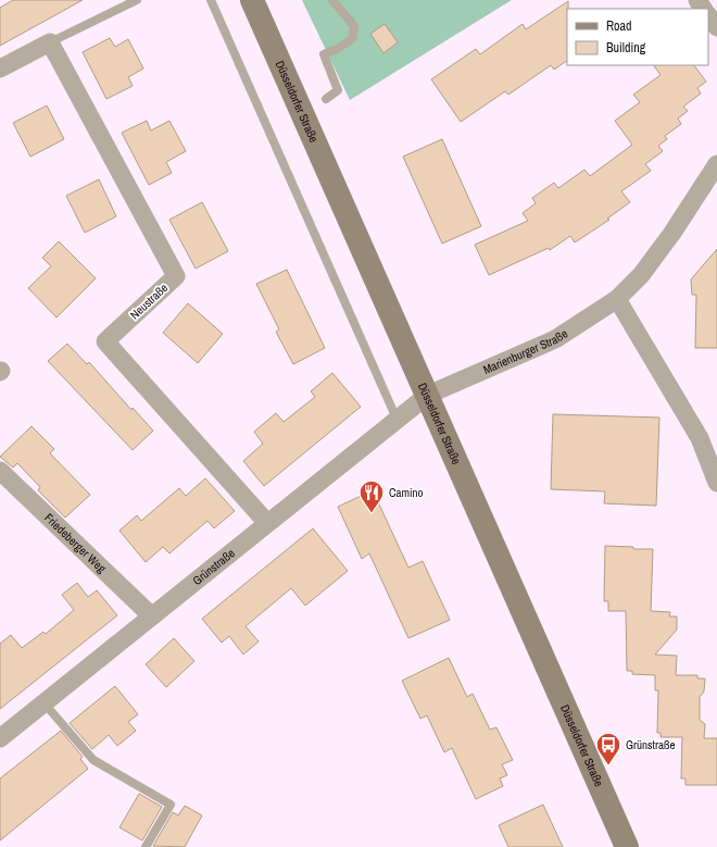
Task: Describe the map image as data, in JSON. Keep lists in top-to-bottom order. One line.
{"streets":{"main road":["Düsseldorfer Straße"],"street":["Neustraße","Marienburger Straße","Friedeberger Weg","Grünstraße"]},"crossings":[["Düsseldorfer Straße","Marienburger Straße"],["Düsseldorfer Straße","Grünstraße"],["Neustraße","Grünstraße"],["Marienburger Straße","Grünstraße"],["Friedeberger Weg","Grünstraße"]],"places":{"restaurant":["Camino"],"bus stop":["Grünstraße"]},"legend":["Road","Building"]}
